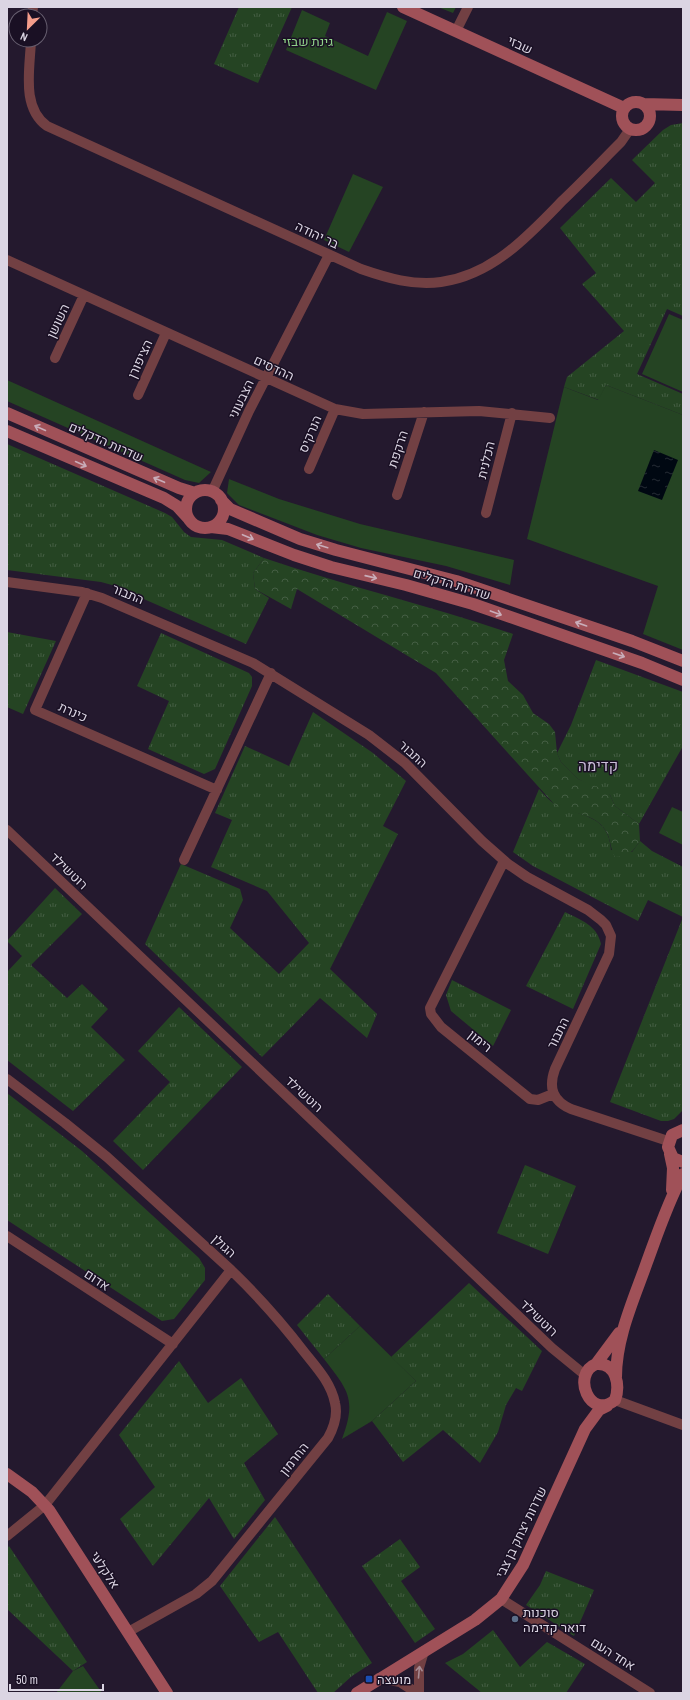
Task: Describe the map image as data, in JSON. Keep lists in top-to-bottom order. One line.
{"streets":{"street":["שבזי","בר יהודה","השושן","הציפורן","ההדסים","הצבעוני","הנרקיס","שדרות הדקלים","הרקפת","הכלנית","התבור","כינרת","רוטשילד","רימון","הגולן","אדום","החרמון","שדרות יצחק בן צבי","אלקלעי","אחד העם"]},"crossings":[["שבזי","בר יהודה"],["בר יהודה","הצבעוני"],["השושן","ההדסים"],["הציפורן","ההדסים"],["ההדסים","הצבעוני"],["ההדסים","הנרקיס"],["ההדסים","הרקפת"],["ההדסים","הכלנית"],["הצבעוני","שדרות הדקלים"],["התבור","כינרת"],["התבור","רימון"],["רוטשילד","שדרות יצחק בן צבי"],["הגולן","אדום"],["הגולן","החרמון"],["הגולן","אלקלעי"],["החרמון","אלקלעי"],["שדרות יצחק בן צבי","אחד העם"]],"districts":["קדימה"],"parks":["גינת שבזי"],"places":{"other":["סוכנות דואר קדימה"],"transit":["מועצה"]},"scale_bar":"50 m","north":"bottom left"}
